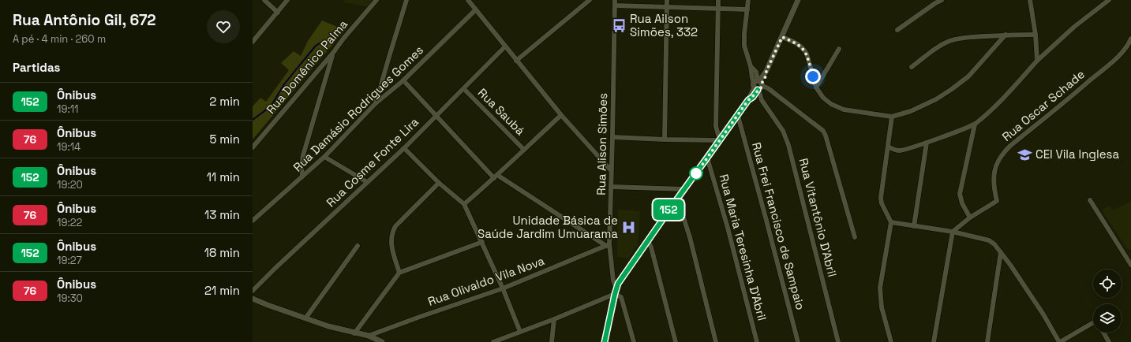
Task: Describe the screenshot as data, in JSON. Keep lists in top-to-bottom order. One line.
{"streets":{"street":["Rua Domênico Palma","Rua Oscar Schade","Rua Damásio Rodrigues Gomes","Rua Saubá","Rua Alison Simões","Rua Cosme Fonte Lira","Rua Vitantônio D'Abril","Rua Frei Francisco de Sampaio","Rua Maria Teresinha D'Abril","Rua Olivaldo Vila Nova"]},"crossings":[["Rua Saubá","Rua Cosme Fonte Lira"],["Rua Alison Simões","Rua Olivaldo Vila Nova"]],"places":{"bus stop":["Rua Ailson Simões, 332"],"school or university":["CEI Vila Inglesa"],"hospital":["Unidade Básica de Saúde Jardim Umuarama"]},"lines":["bus line 152"],"page":{"heading":[["Rua Antônio Gil, 672","A pé · 4 min · 260 m"],"Partidas"],"on_map":"152","list":[{"mark":"152","name":"Ônibus","note":"19:11","value":"2 min"},{"mark":"76","name":"Ônibus","note":"19:14","value":"5 min"},{"mark":"152","name":"Ônibus","note":"19:20","value":"11 min"},{"mark":"76","name":"Ônibus","note":"19:22","value":"13 min"},{"mark":"152","name":"Ônibus","note":"19:27","value":"18 min"},{"mark":"76","name":"Ônibus","note":"19:30","value":"21 min"}]}}
